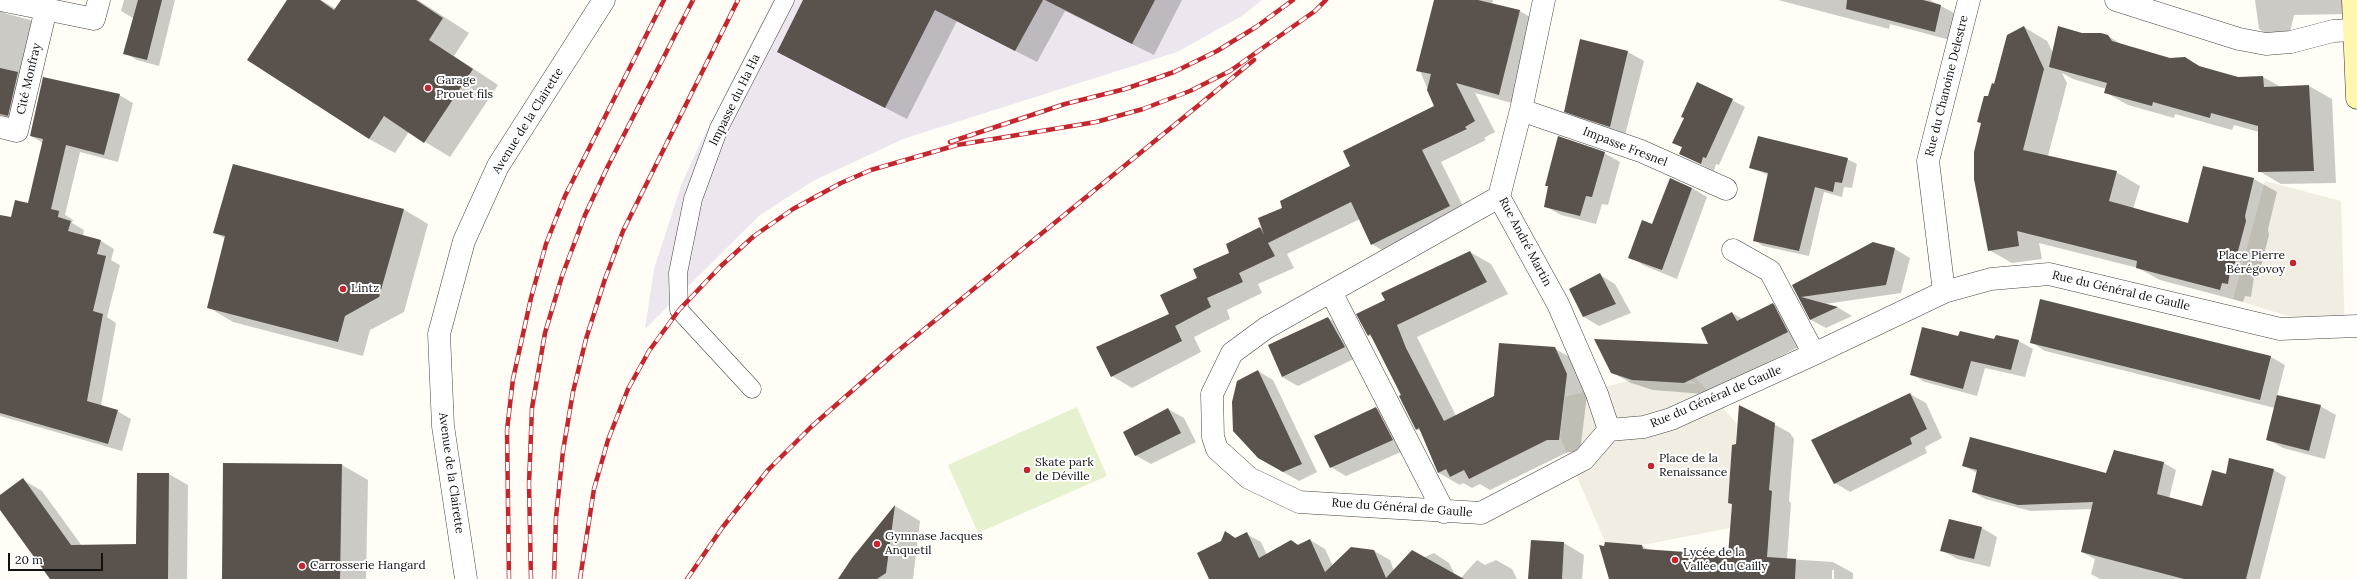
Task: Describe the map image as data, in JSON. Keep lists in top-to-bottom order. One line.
{"streets":{"street":["Cité Monfray","Rue du Chanoine Delestre","Avenue de la Clairette","Impasse Fresnel","Rue André Martin","Rue du Général de Gaulle"],"lane":["Impasse du Ha Ha"]},"crossings":[["Rue du Chanoine Delestre","Rue du Général de Gaulle"],["Impasse Fresnel","Rue André Martin"],["Rue André Martin","Rue du Général de Gaulle"]],"places":["Garage Prouet fils","Place Pierre Bérégovoy","Lintz","Place de la Renaissance","Skate park de Déville","Gymnase Jacques Anquetil","Lycée de la Vallée du Cailly","Carrosserie Hangard"],"scale_bar":"20 m"}
